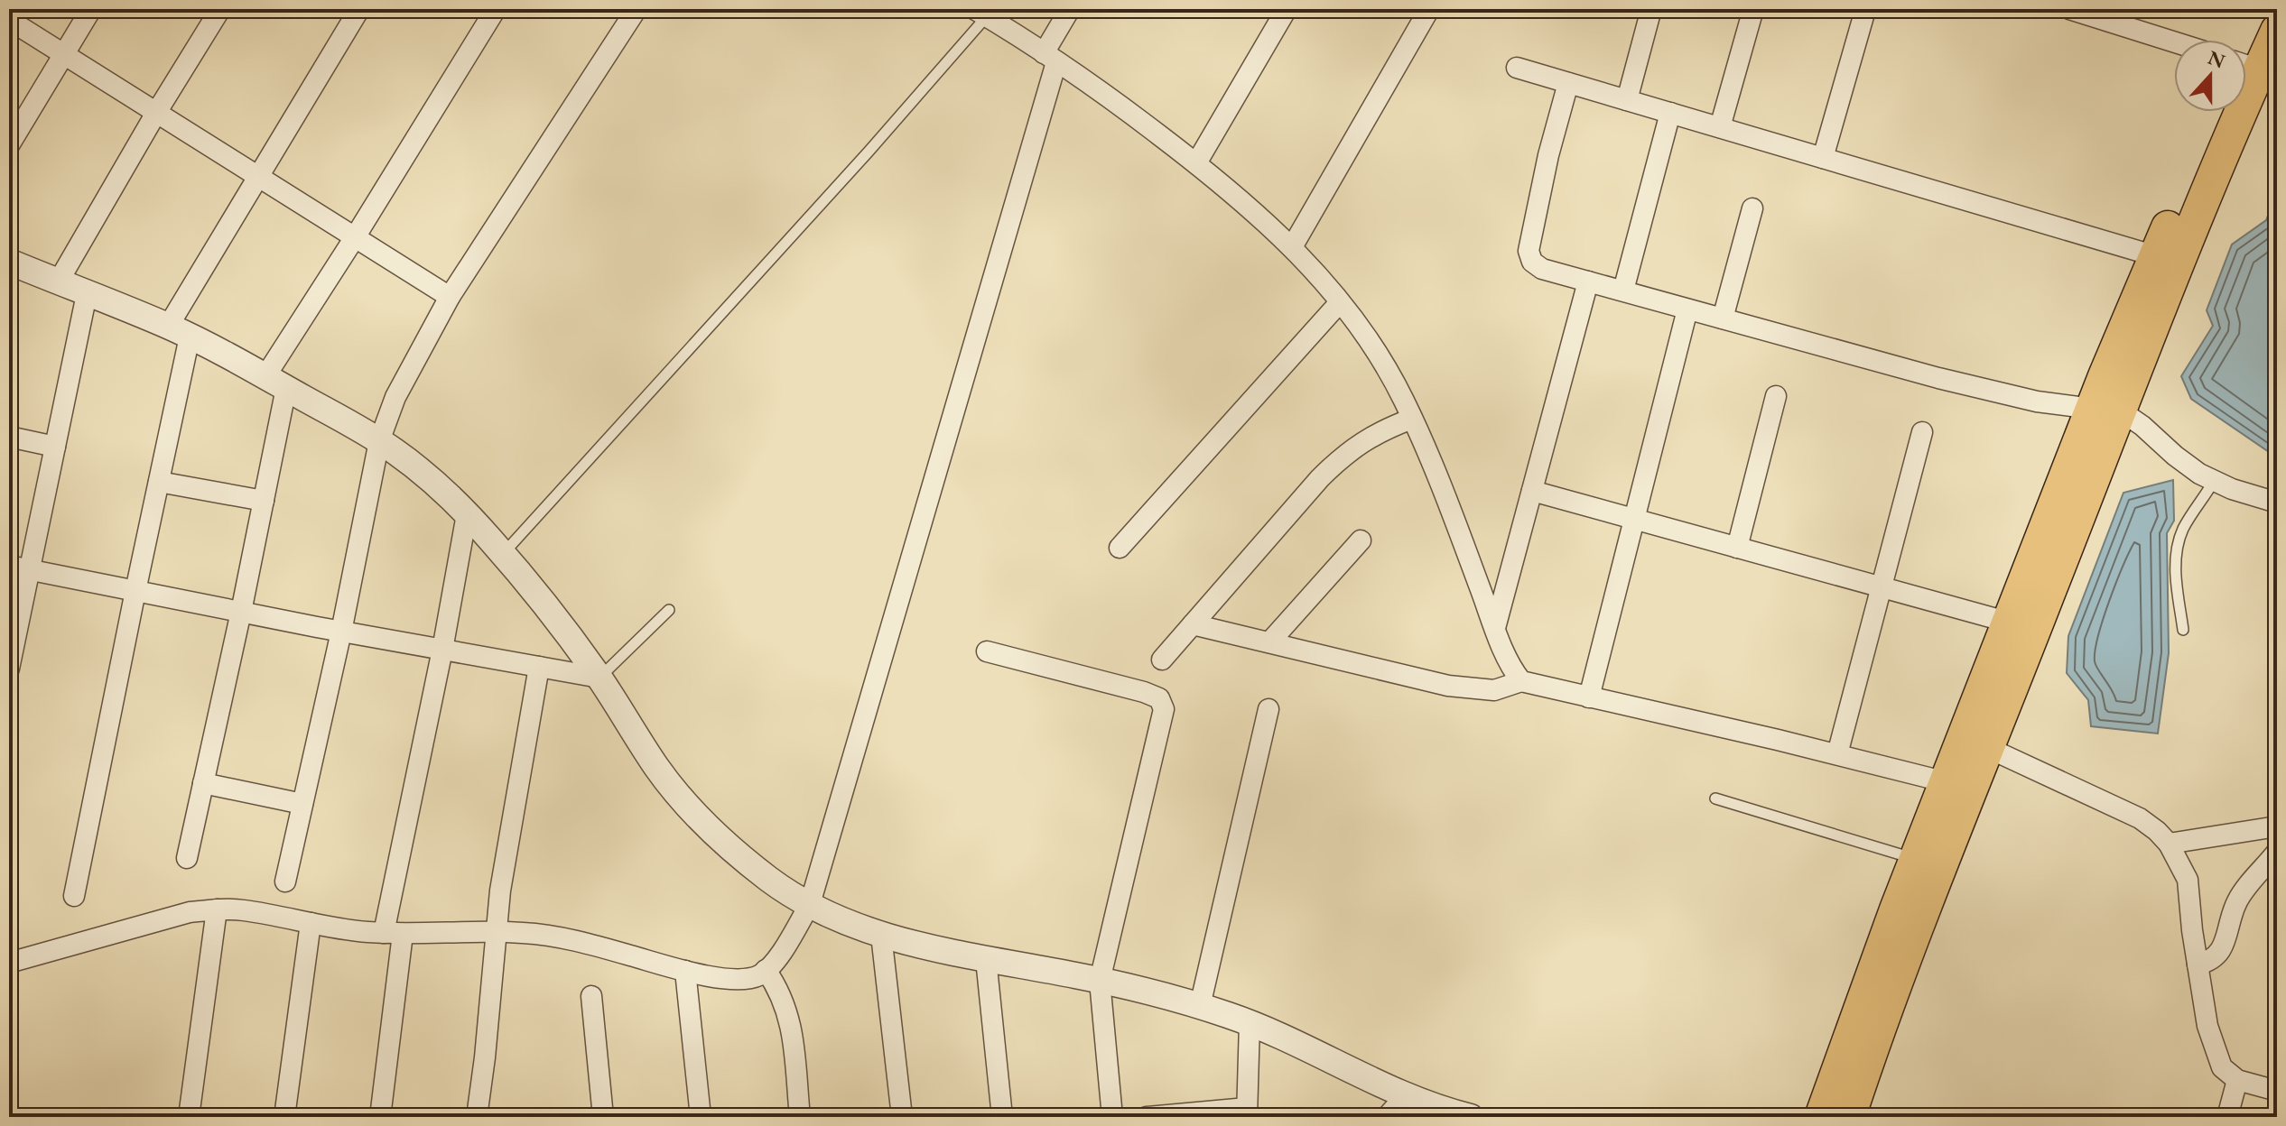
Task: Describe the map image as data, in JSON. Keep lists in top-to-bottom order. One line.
{"north":"top"}
